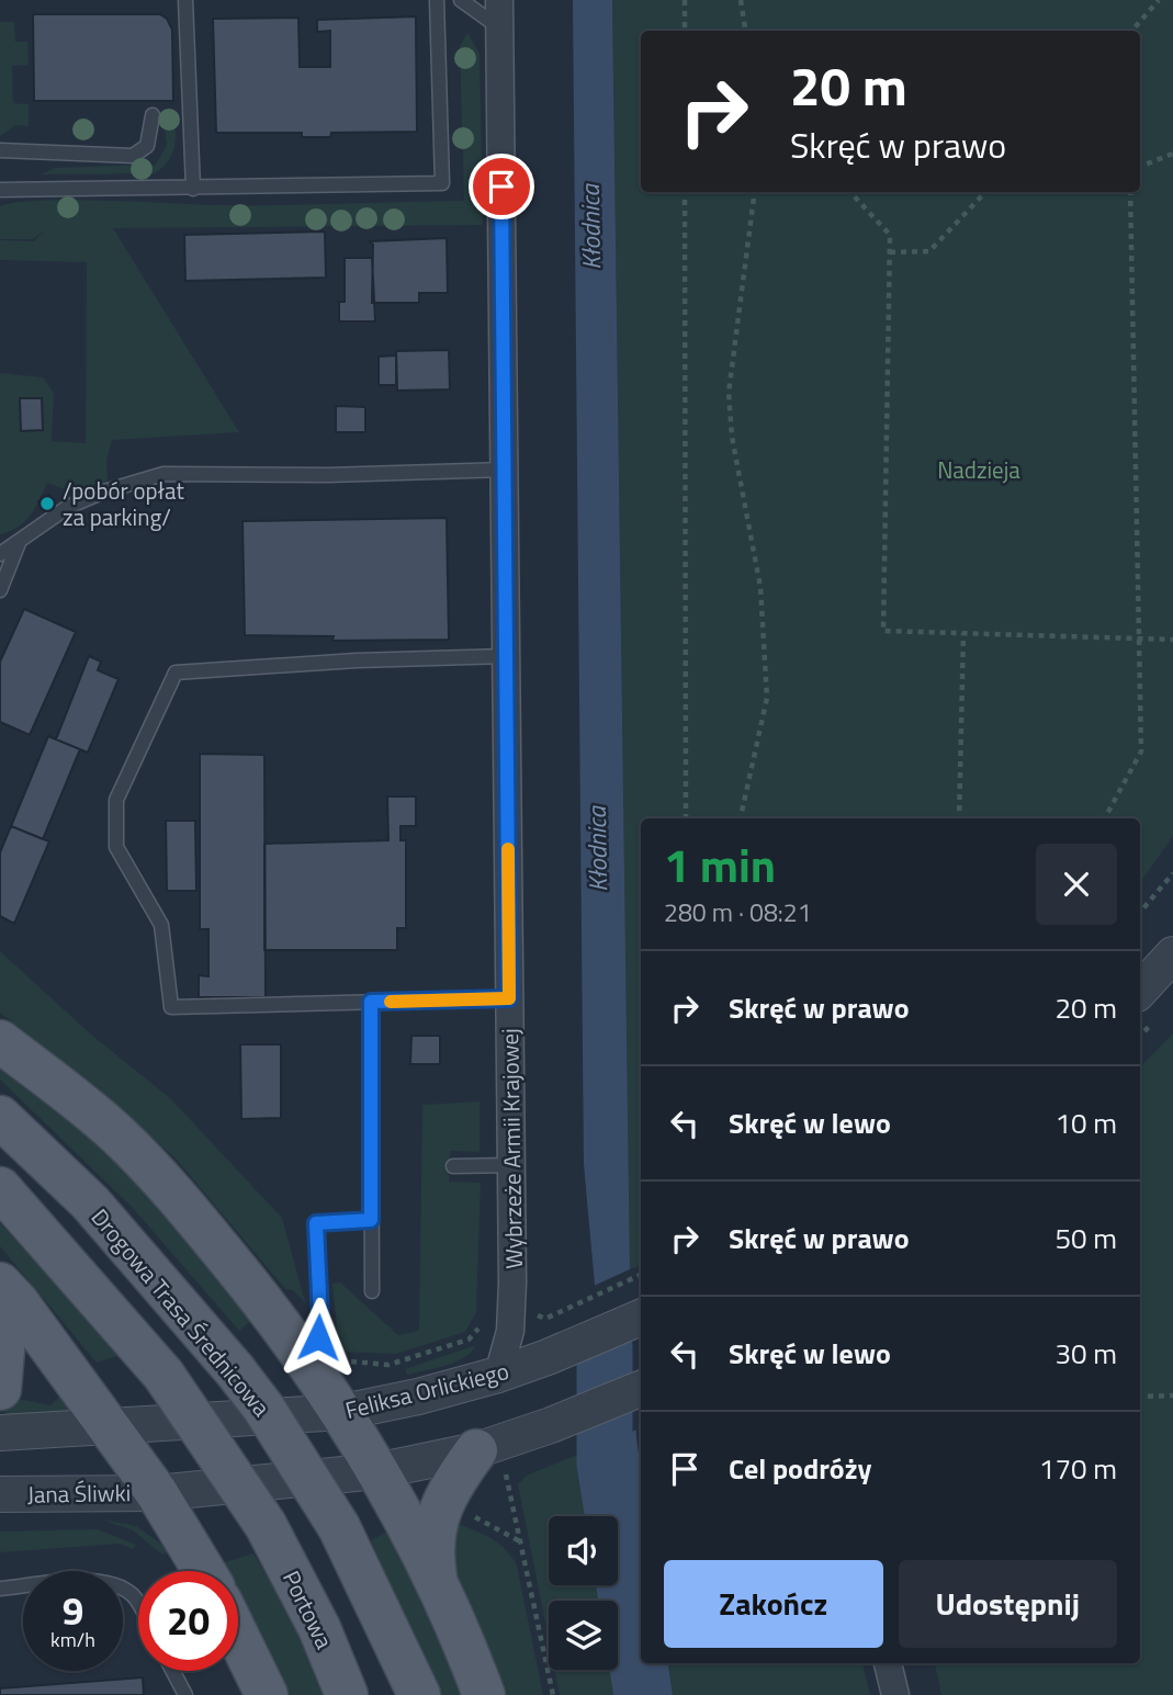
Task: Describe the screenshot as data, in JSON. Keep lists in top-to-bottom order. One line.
{"streets":{"main road":["Drogowa Trasa Średnicowa","Portowa"],"street":["Wybrzeże Armii Krajowej","Feliksa Orlickiego","Jana Śliwki"]},"crossings":[["Wybrzeże Armii Krajowej","Feliksa Orlickiego"]],"water":["Kłodnica"],"parks":["Nadzieja"],"places":["/pobór opłat za parking/"],"page":{"turn":["20 m","Skręć w prawo"],"heading":["1 min","280 m · 08:21"],"list":[{"name":"Skręć w prawo","value":"20 m"},{"name":"Skręć w lewo","value":"10 m"},{"name":"Skręć w prawo","value":"50 m"},{"name":"Skręć w lewo","value":"30 m"},{"name":"Cel podróży","value":"170 m"}],"buttons":["Zakończ","Udostępnij"],"speed":"9 km/h","limit":"20"}}
